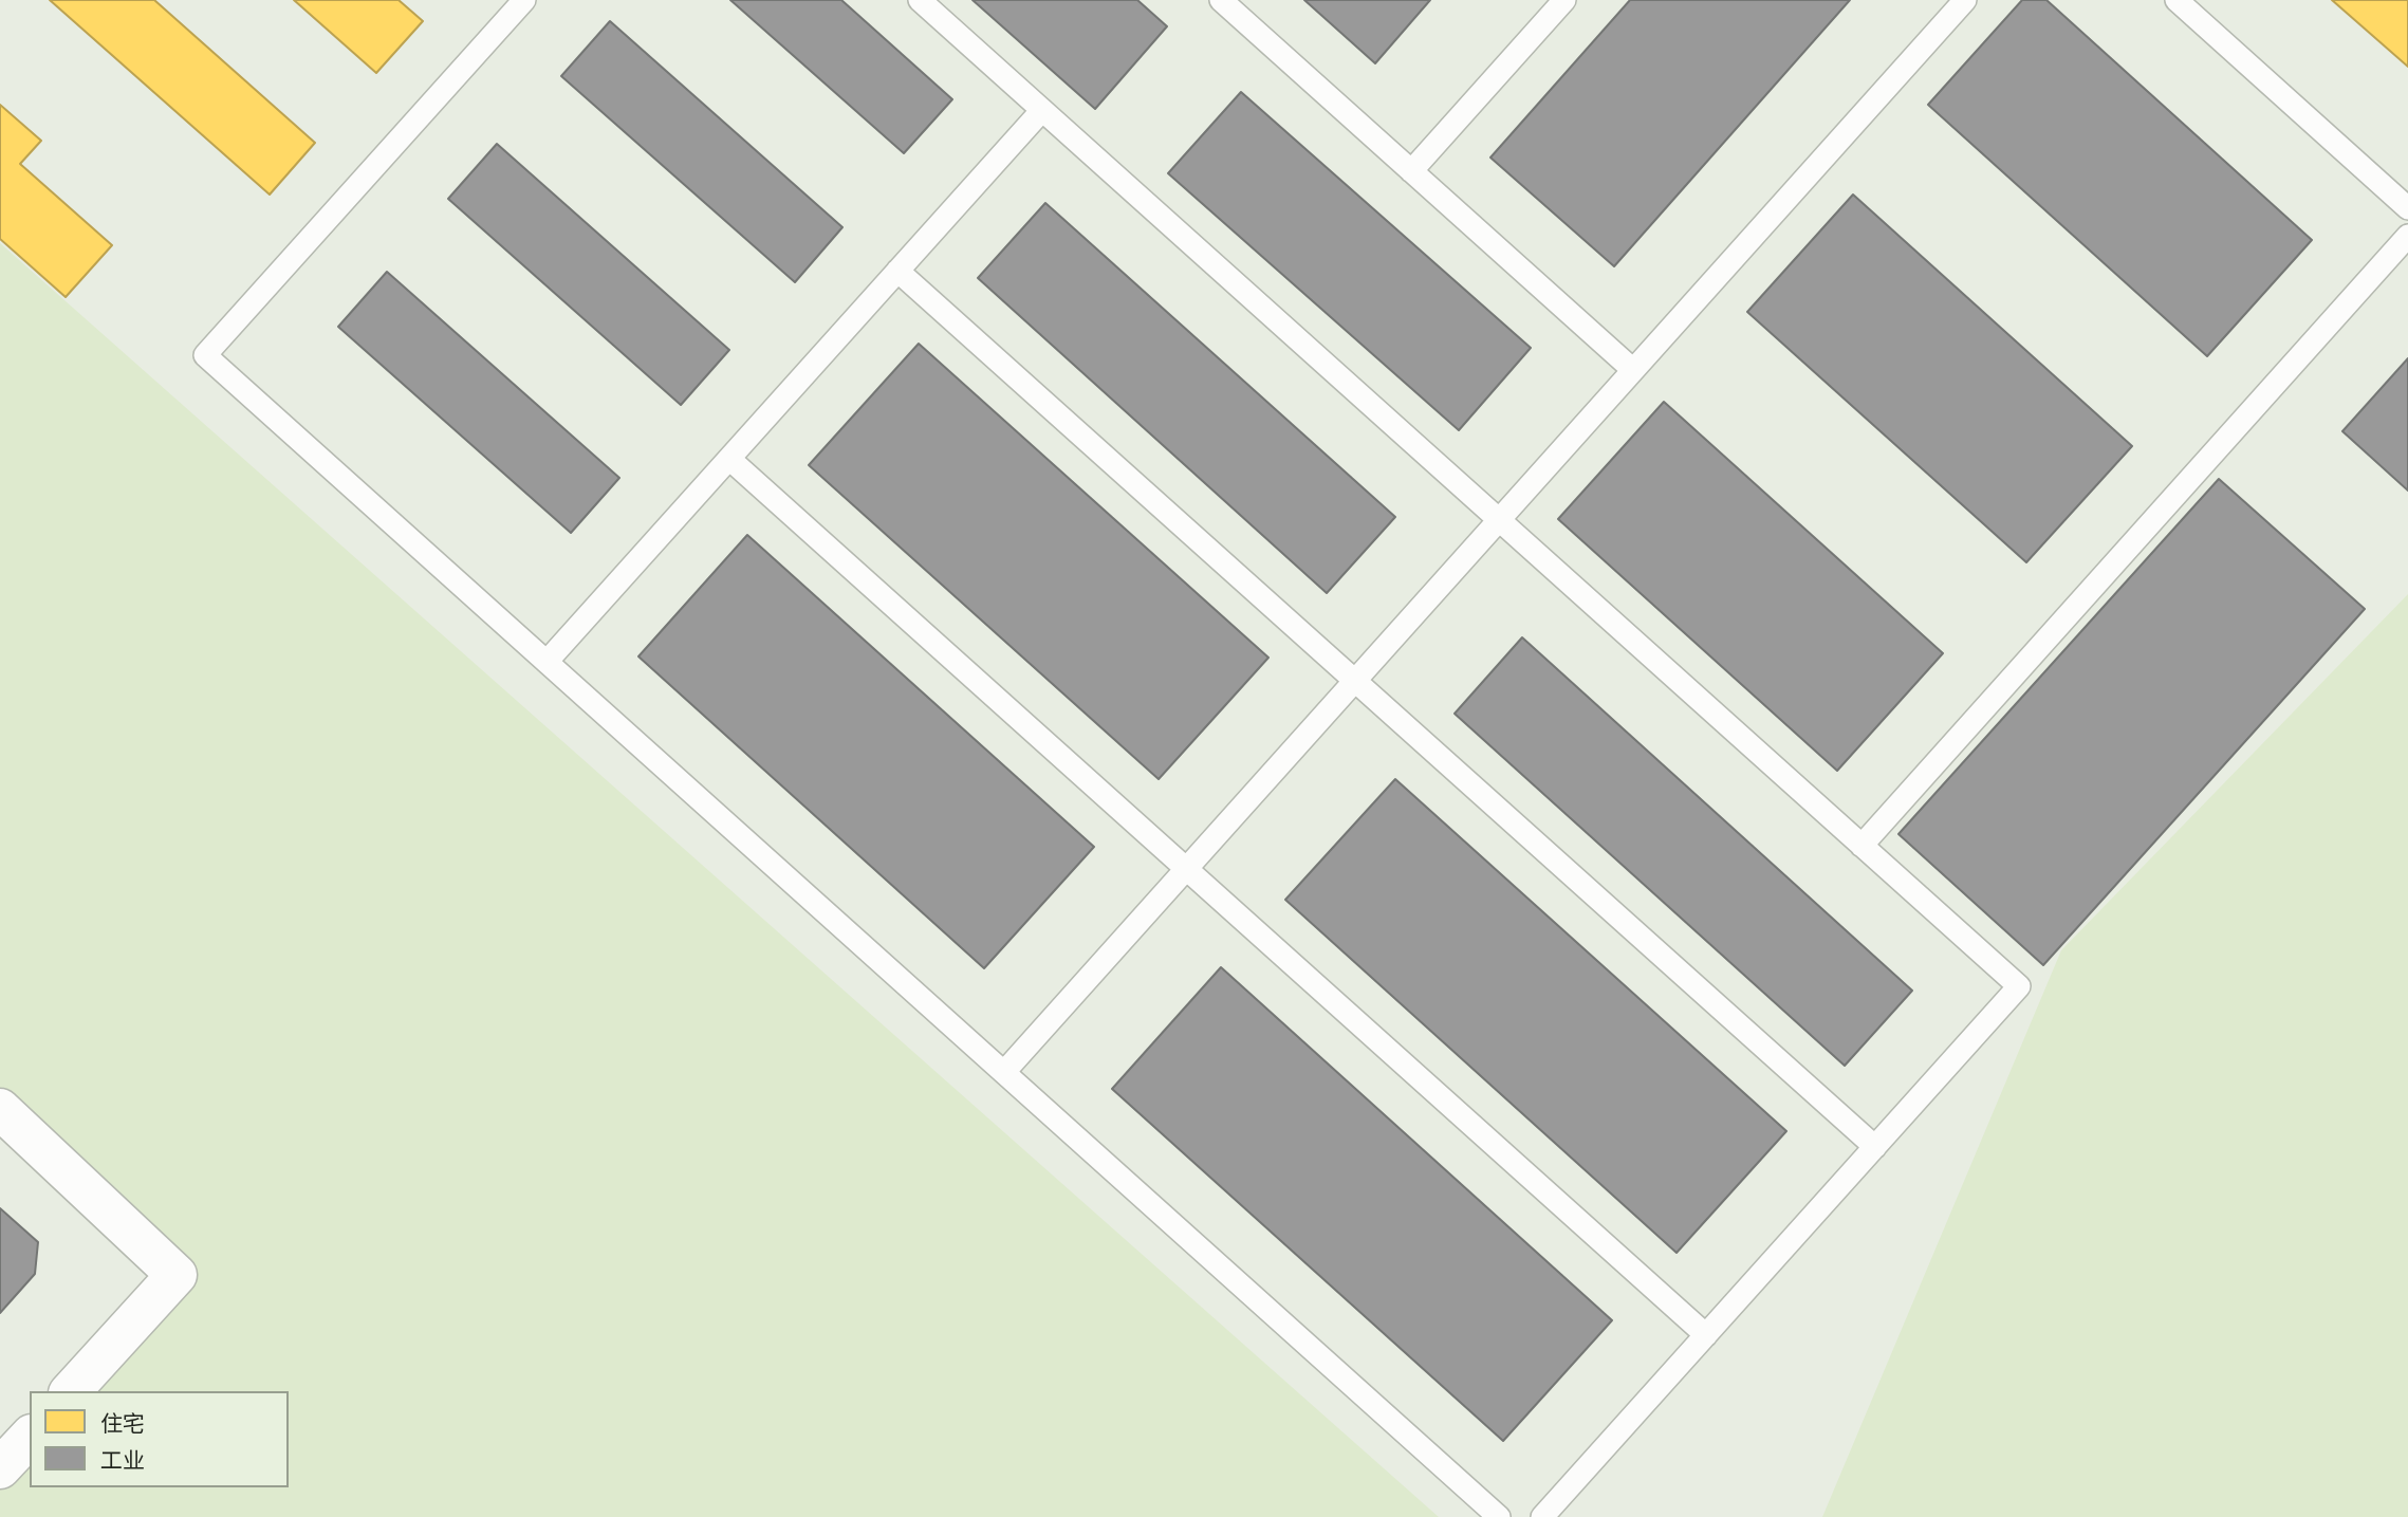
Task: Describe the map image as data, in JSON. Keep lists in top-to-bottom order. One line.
{"legend":["住宅","工业"]}
